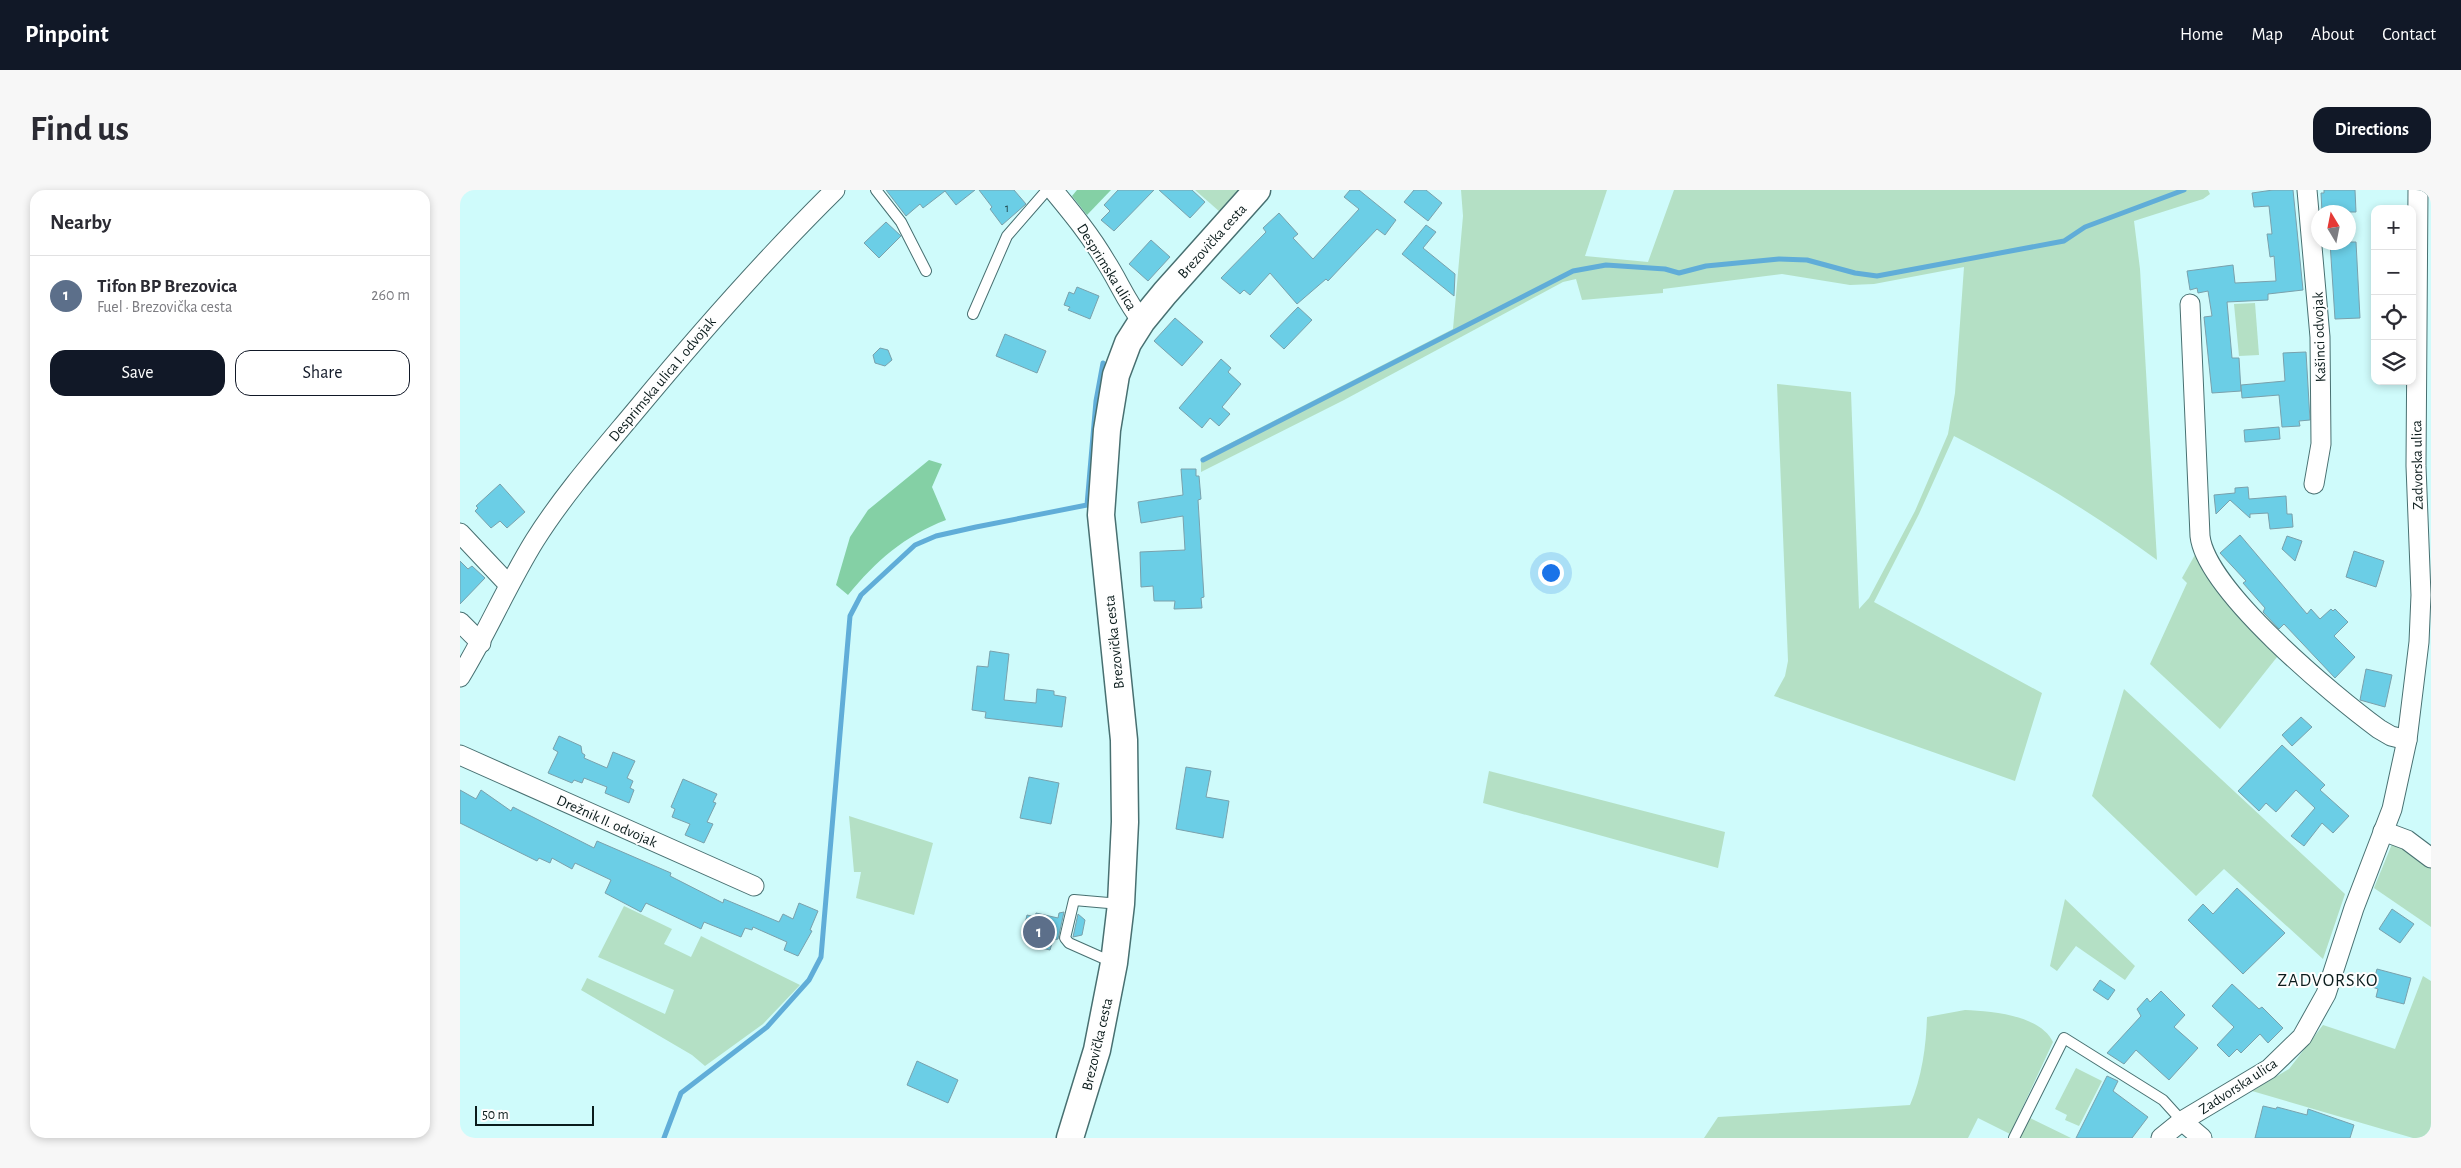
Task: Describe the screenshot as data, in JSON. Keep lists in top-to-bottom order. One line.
{"streets":{"main road":["Brezovička cesta"],"street":["Desprimska ulica","Kašinci odvojak","Desprimska ulica I. odvojak","Zadvorska ulica","Drežnik II. odvojak"]},"crossings":[["Brezovička cesta","Desprimska ulica"]],"districts":["ZADVORSKO"],"house_numbers":["1"],"scale_bar":"50 m","north":"top","page":{"header":"Pinpoint","nav":["Home","Map","About","Contact"],"buttons":["Directions",["Save","Share"]],"title":"Find us","heading":"Nearby","map_buttons":["+","−"],"list":[{"mark":"1","name":"Tifon BP Brezovica","note":"Fuel · Brezovička cesta","value":"260 m"}],"pins":"1","scale":"50 m"}}
